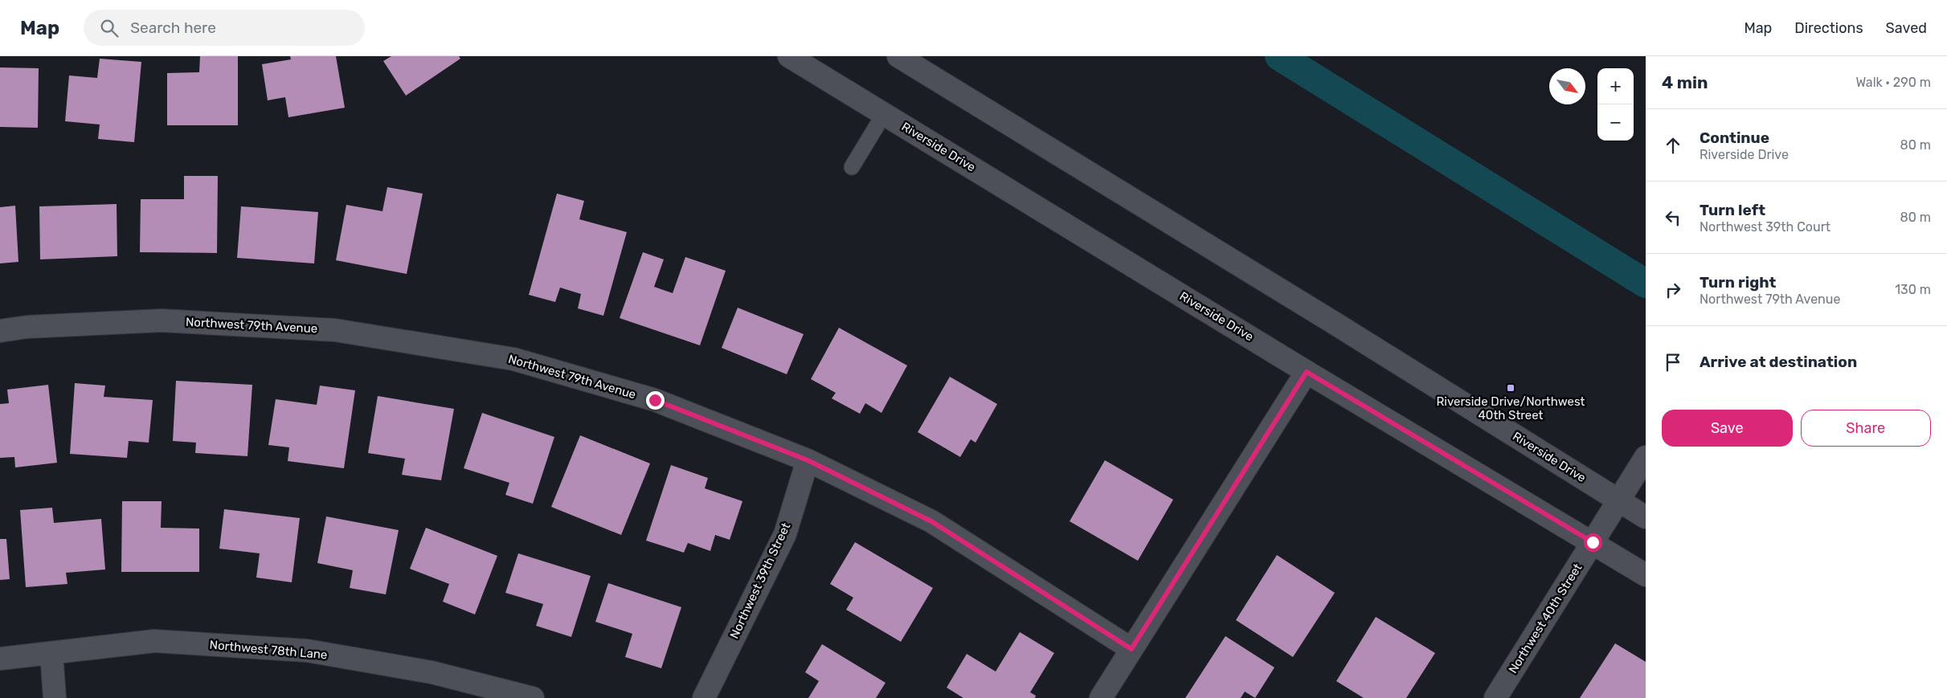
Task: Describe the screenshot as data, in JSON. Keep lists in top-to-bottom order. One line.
{"streets":{"street":["Riverside Drive","Northwest 79th Avenue","Northwest 39th Street","Northwest 40th Street","Northwest 78th Lane"]},"crossings":[["Riverside Drive","Northwest 40th Street"],["Northwest 79th Avenue","Northwest 39th Street"]],"places":{"transit":["Riverside Drive/Northwest 40th Street"]},"north":"bottom right","page":{"header":"Map","search":"Search here","nav":["Map","Directions","Saved"],"heading":["4 min","Walk · 290 m"],"map_buttons":["+","−"],"list":[["Continue","Riverside Drive","80 m"],["Turn left","Northwest 39th Court","80 m"],["Turn right","Northwest 79th Avenue","130 m"],"Arrive at destination"],"buttons":["Save","Share"]}}
